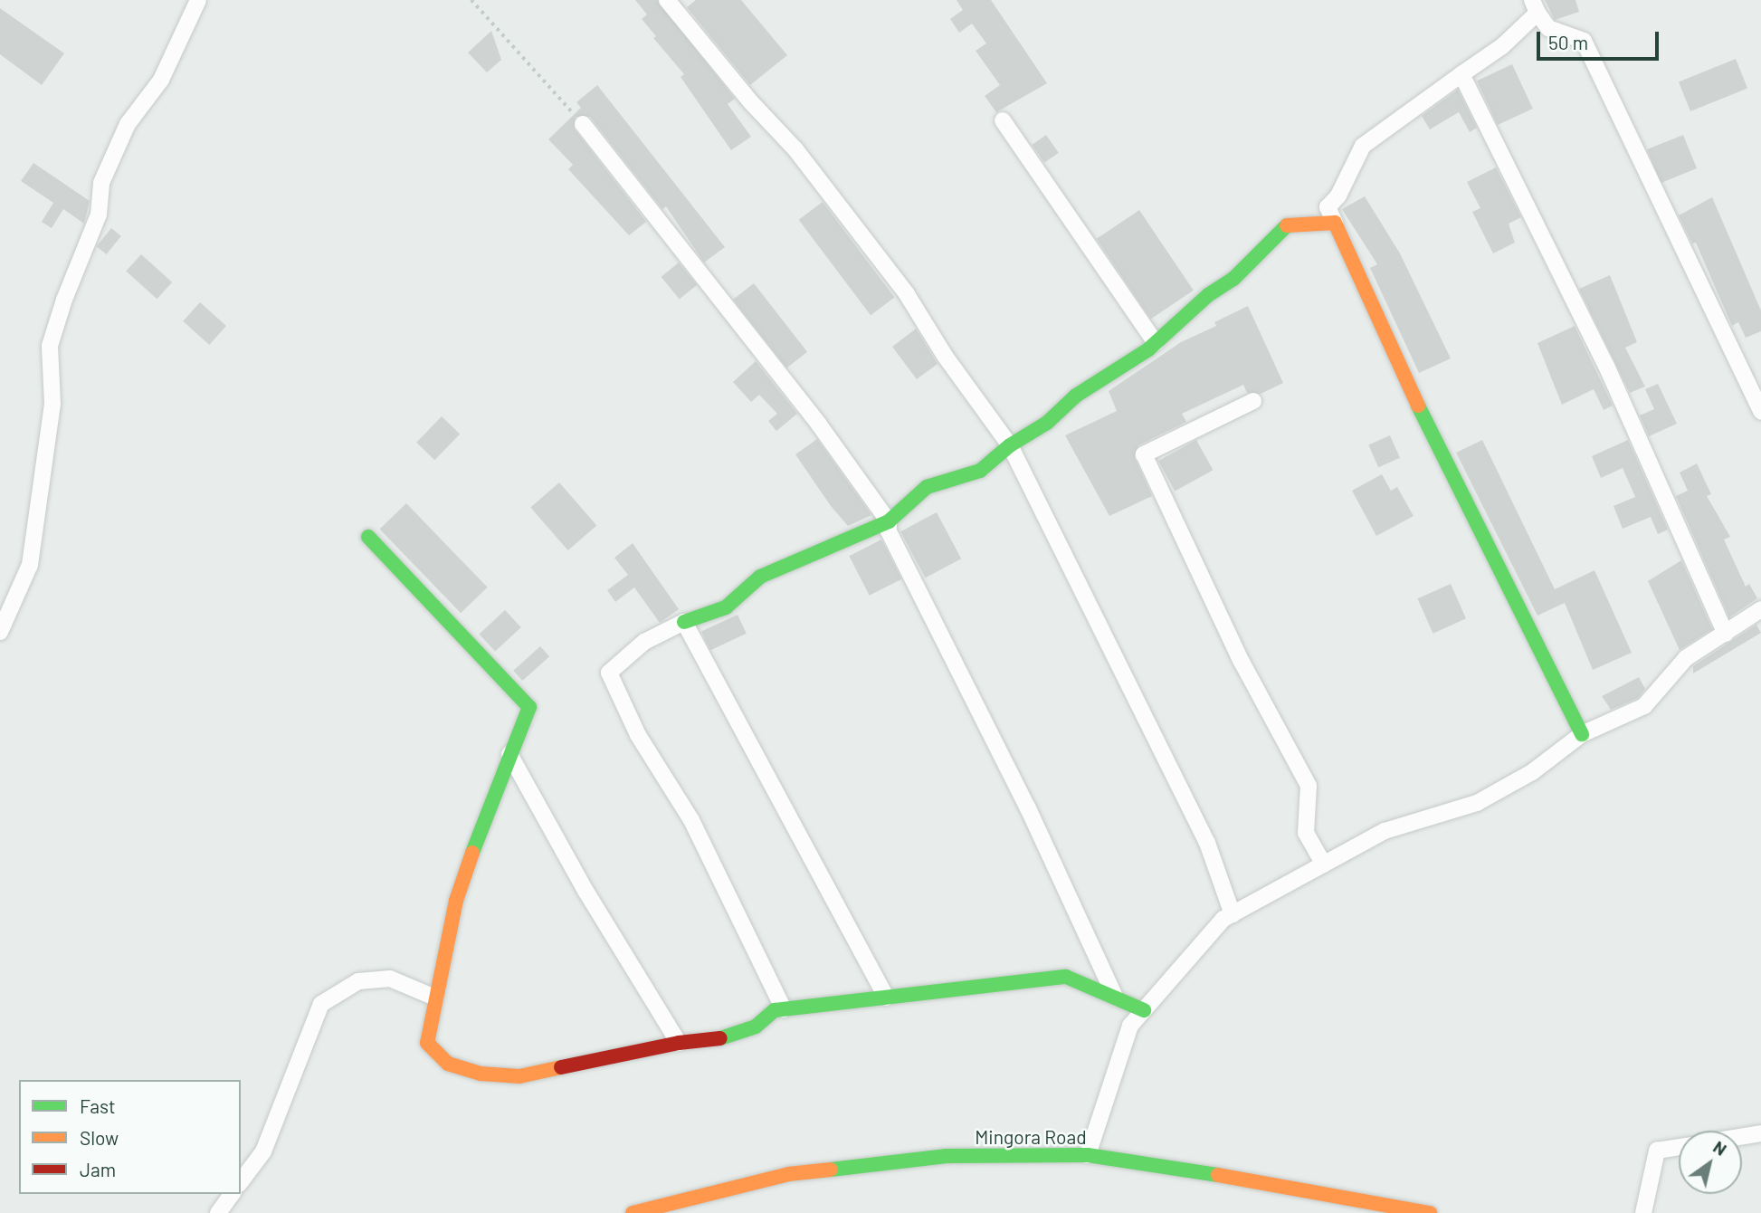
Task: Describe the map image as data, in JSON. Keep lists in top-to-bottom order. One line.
{"streets":{"main road":["Mingora Road"]},"legend":["Fast","Slow","Jam"],"scale_bar":"50 m","north":"top right"}
